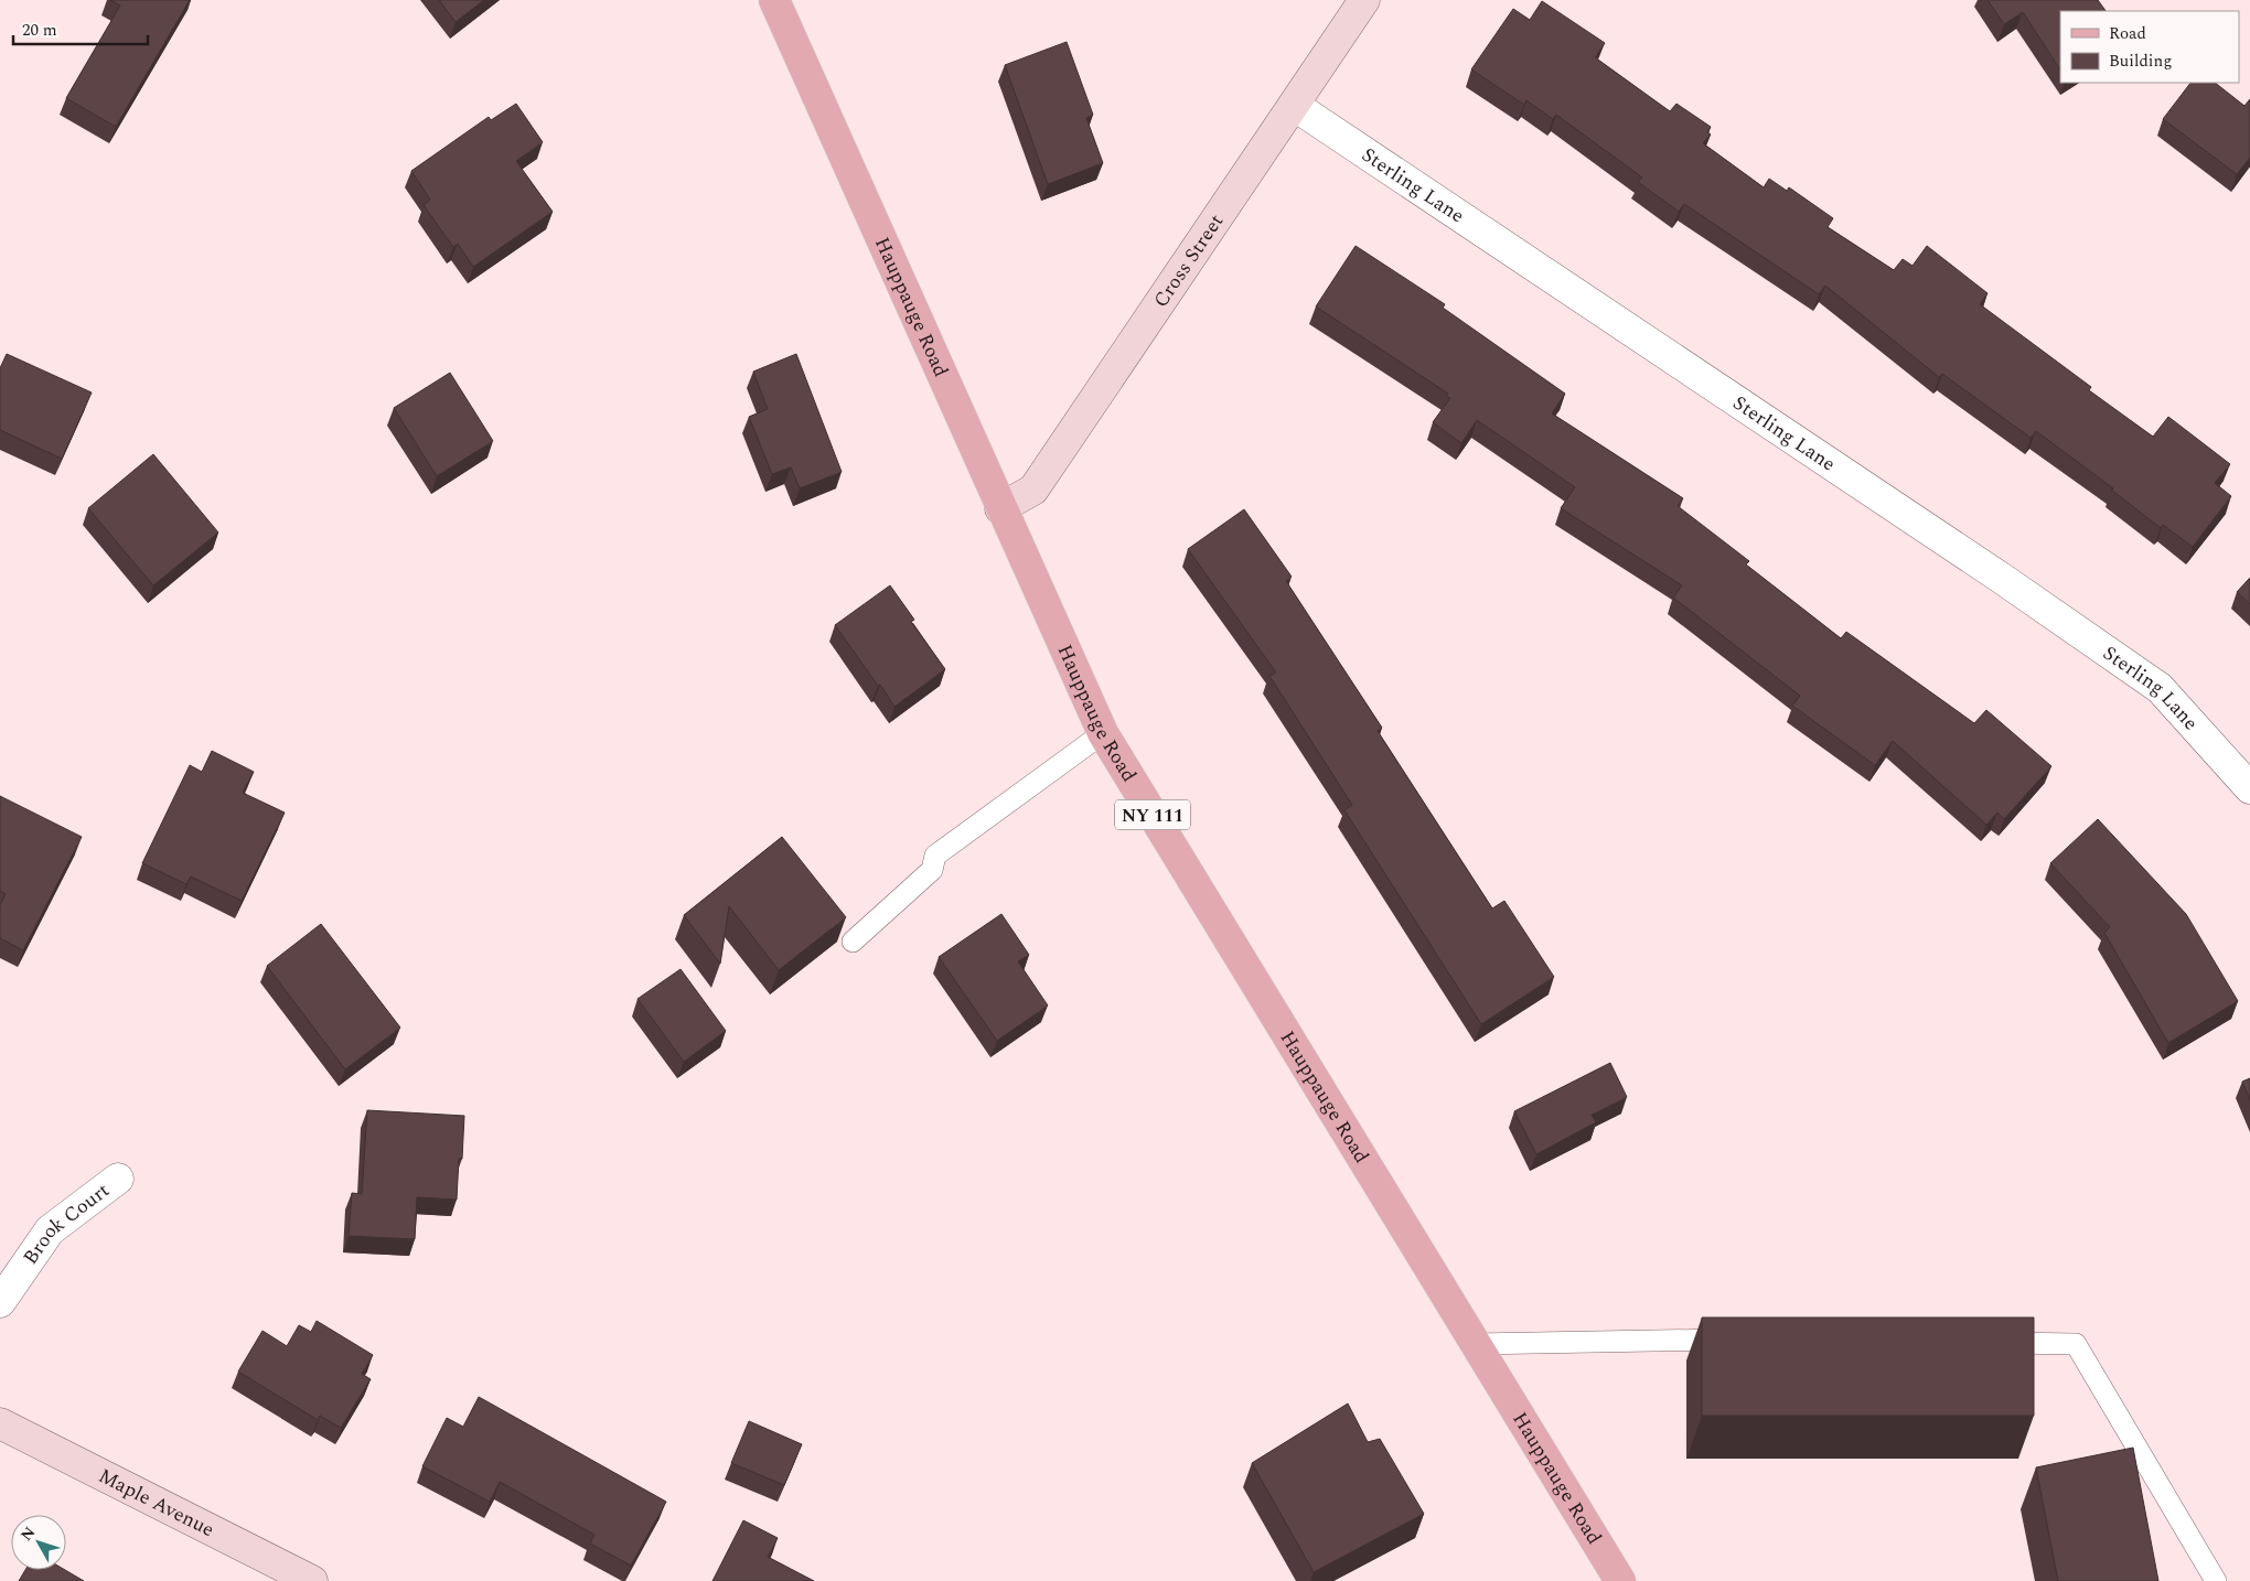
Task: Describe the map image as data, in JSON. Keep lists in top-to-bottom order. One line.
{"streets":{"main road":["Hauppauge Road","NY 111"],"street":["Sterling Lane","Cross Street","Brook Court","Maple Avenue"]},"crossings":[["Sterling Lane","Cross Street"],["Cross Street","Hauppauge Road"]],"legend":["Road","Building"],"scale_bar":"20 m","north":"top left"}
